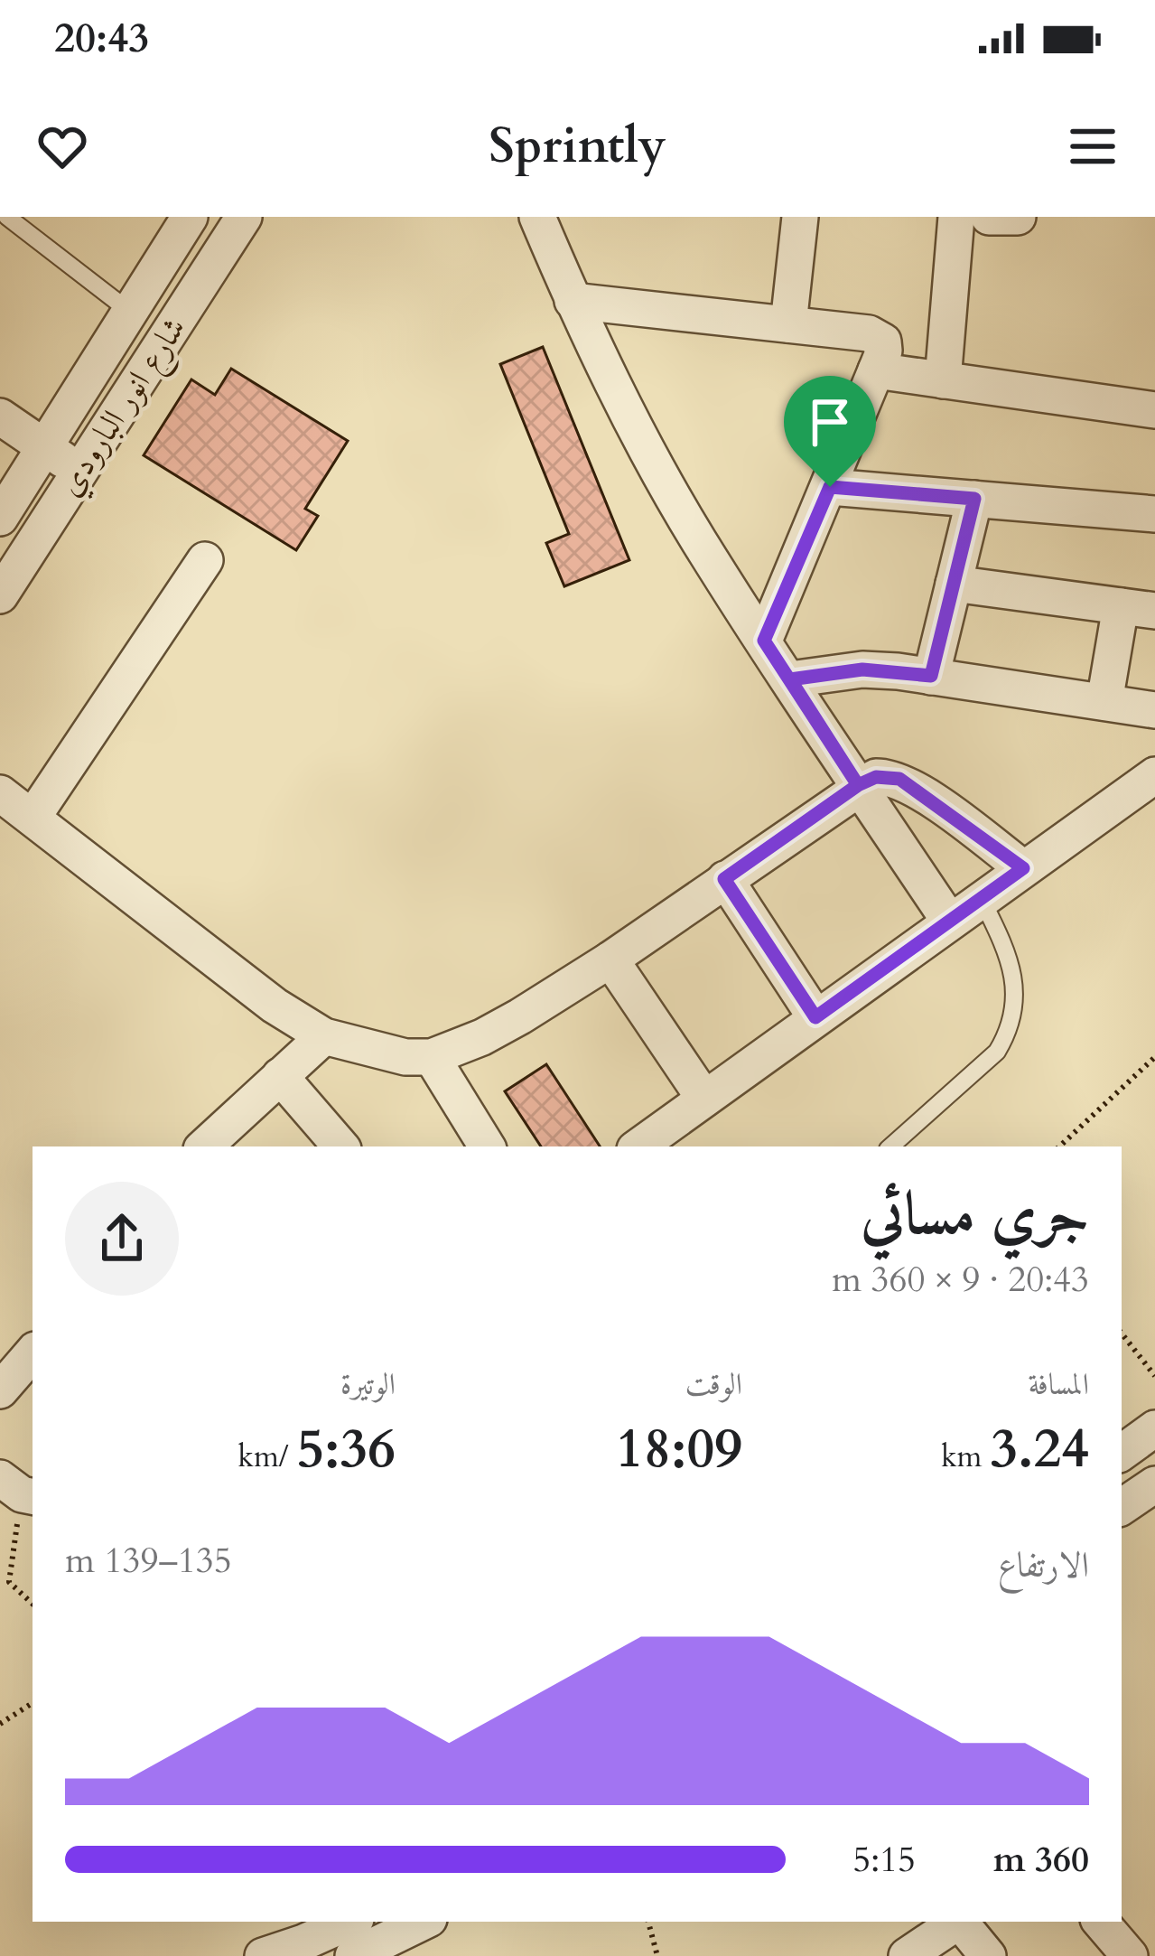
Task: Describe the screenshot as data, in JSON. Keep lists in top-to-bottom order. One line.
{"streets":{"street":["شارع انور البارودي"]},"page":{"status":"20:43","header":"Sprintly","heading":["جري مسائي","20:43 · 9 × 360 m"],"stats":[["المسافة","3.24 km"],["الوقت","18:09"],["الوتيرة","5:36 /km"]],"chart":["الارتفاع","135–139 m"],"list":[{"name":"360 m","note":"5:15"}]}}
